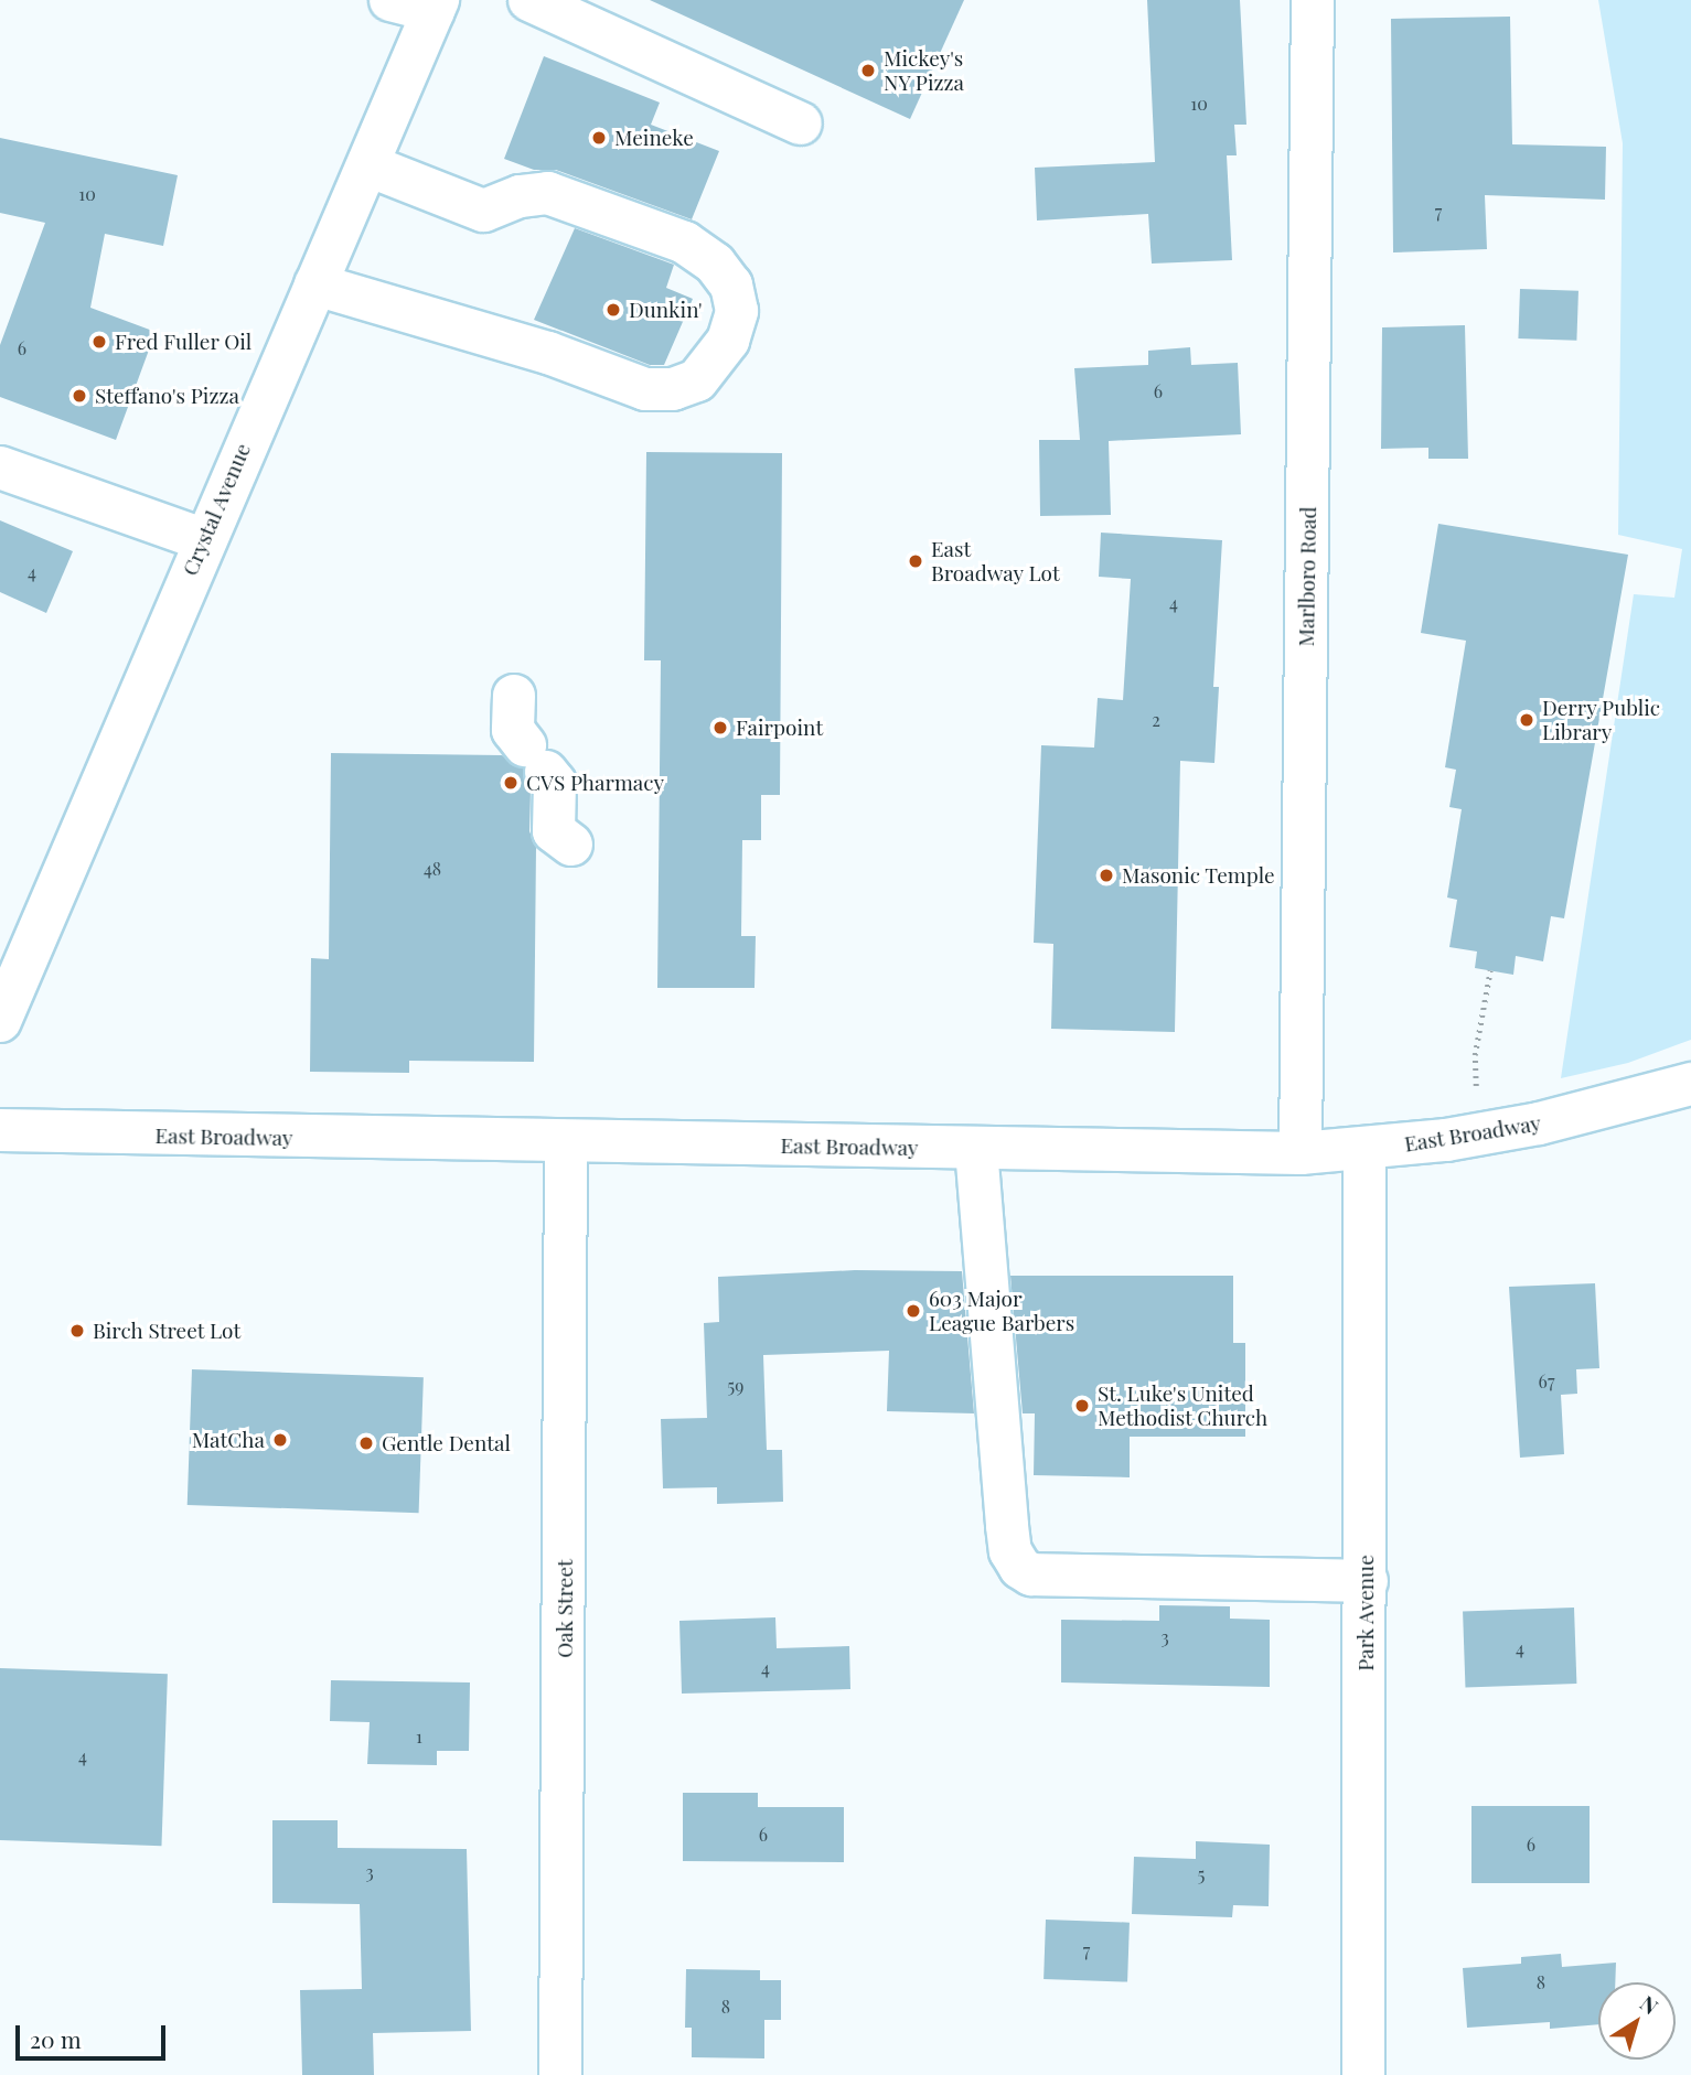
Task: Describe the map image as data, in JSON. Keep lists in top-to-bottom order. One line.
{"streets":{"street":["Crystal Avenue","Marlboro Road","East Broadway","Oak Street","Park Avenue"]},"crossings":[["Marlboro Road","East Broadway"],["East Broadway","Oak Street"],["East Broadway","Park Avenue"]],"places":["Mickey's NY Pizza","Meineke","Dunkin'","Fred Fuller Oil","Steffano's Pizza","East Broadway Lot","Derry Public Library","Fairpoint","CVS Pharmacy","Masonic Temple","603 Major League Barbers","Birch Street Lot","St. Luke's United Methodist Church","MatCha","Gentle Dental"],"house_numbers":["10","10","7","6","6","4","4","2","48","67","59","3","4","4","1","4","6","6","3","5","7","8","8"],"scale_bar":"20 m","north":"top right"}
